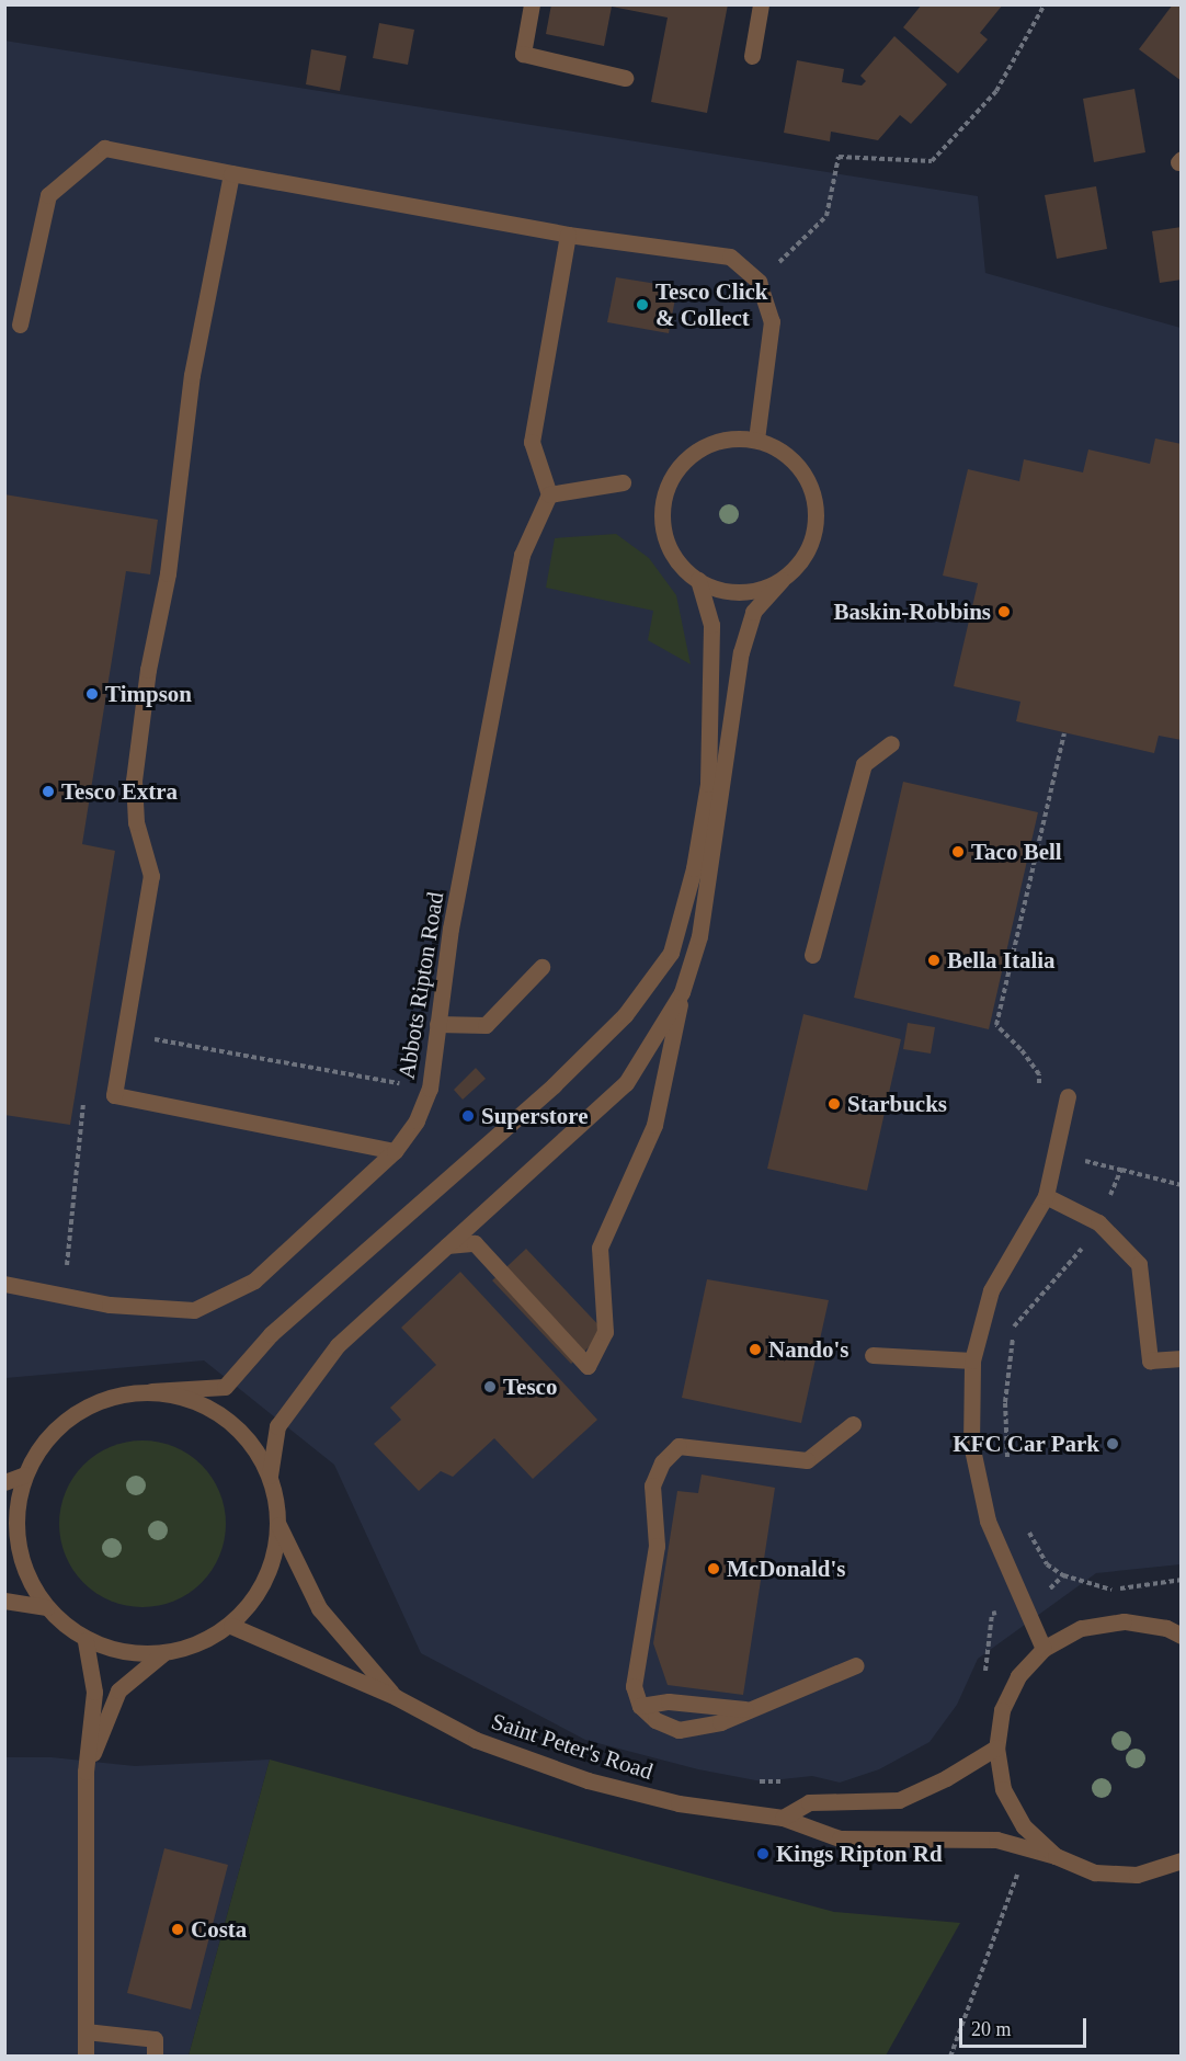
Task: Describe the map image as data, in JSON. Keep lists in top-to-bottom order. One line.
{"streets":{"street":["Abbots Ripton Road","Saint Peter's Road"]},"places":["Tesco Click & Collect","Baskin-Robbins","Timpson","Tesco Extra","Taco Bell","Bella Italia","Starbucks","Superstore","Nando's","Tesco","KFC Car Park","McDonald's","Kings Ripton Rd","Costa"],"scale_bar":"20 m"}
